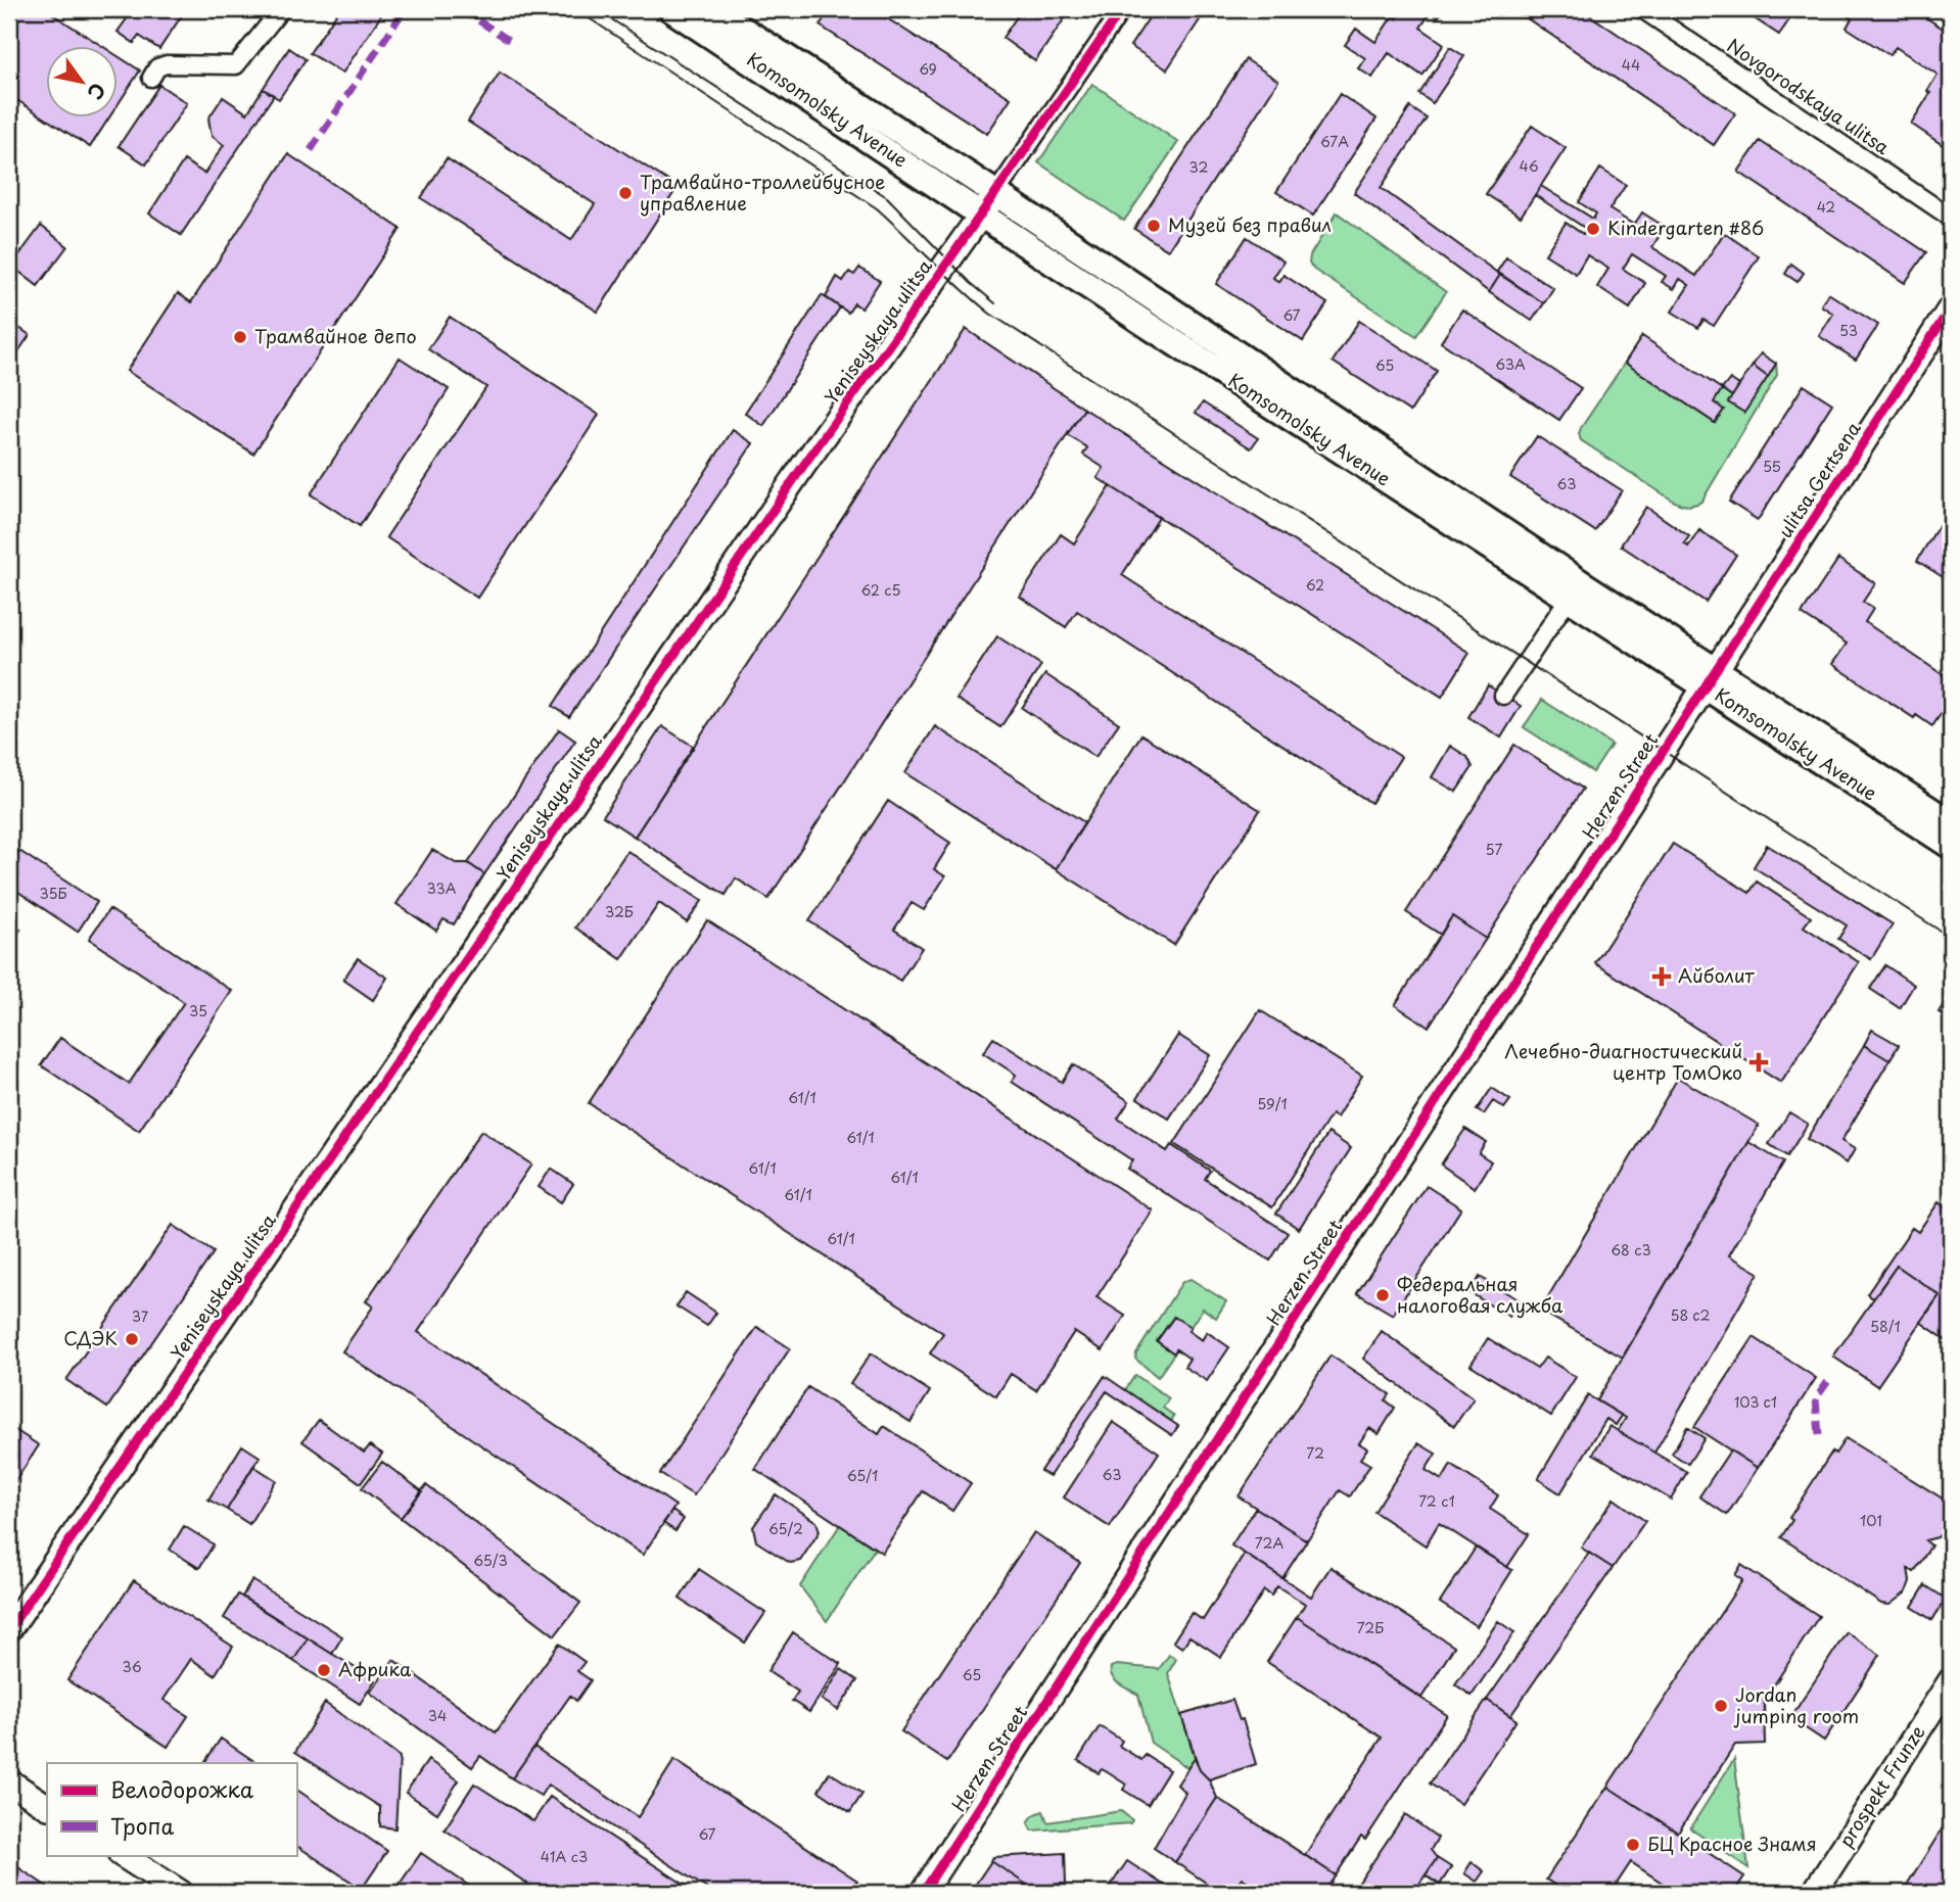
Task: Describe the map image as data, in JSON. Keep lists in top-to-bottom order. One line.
{"streets":{"main road":["Komsomolsky Avenue"],"street":["Novgorodskaya ulitsa","Yeniseyskaya ulitsa","ulitsa Gertsena","Herzen Street","prospekt Frunze"]},"crossings":[["Komsomolsky Avenue","Yeniseyskaya ulitsa"],["Komsomolsky Avenue","ulitsa Gertsena"],["Komsomolsky Avenue","Herzen Street"],["ulitsa Gertsena","Herzen Street"]],"places":{"other":["Трамвайно-троллейбусное управление","Музей без правил","Kindergarten #86","Трамвайное депо","Федеральная налоговая служба","СДЭК","Африка","Jordan jumping room","БЦ Красное Знамя"],"health":["Айболит","Лечебно-диагностический центр ТомОко"]},"house_numbers":["44","69","67А","46","32","42","67","53","63А","65","55","63","62","62 с5","57","33А","35Б","32Б","35","61/1","59/1","61/1","61/1","61/1","61/1","61/1","68 с3","58 с2","37","58/1","103 с1","72","63","65/1","72 с1","101","65/2","72А","65/3","72Б","36","65","34","67","41А с3"],"legend":["Велодорожка","Тропа"],"north":"bottom right"}
